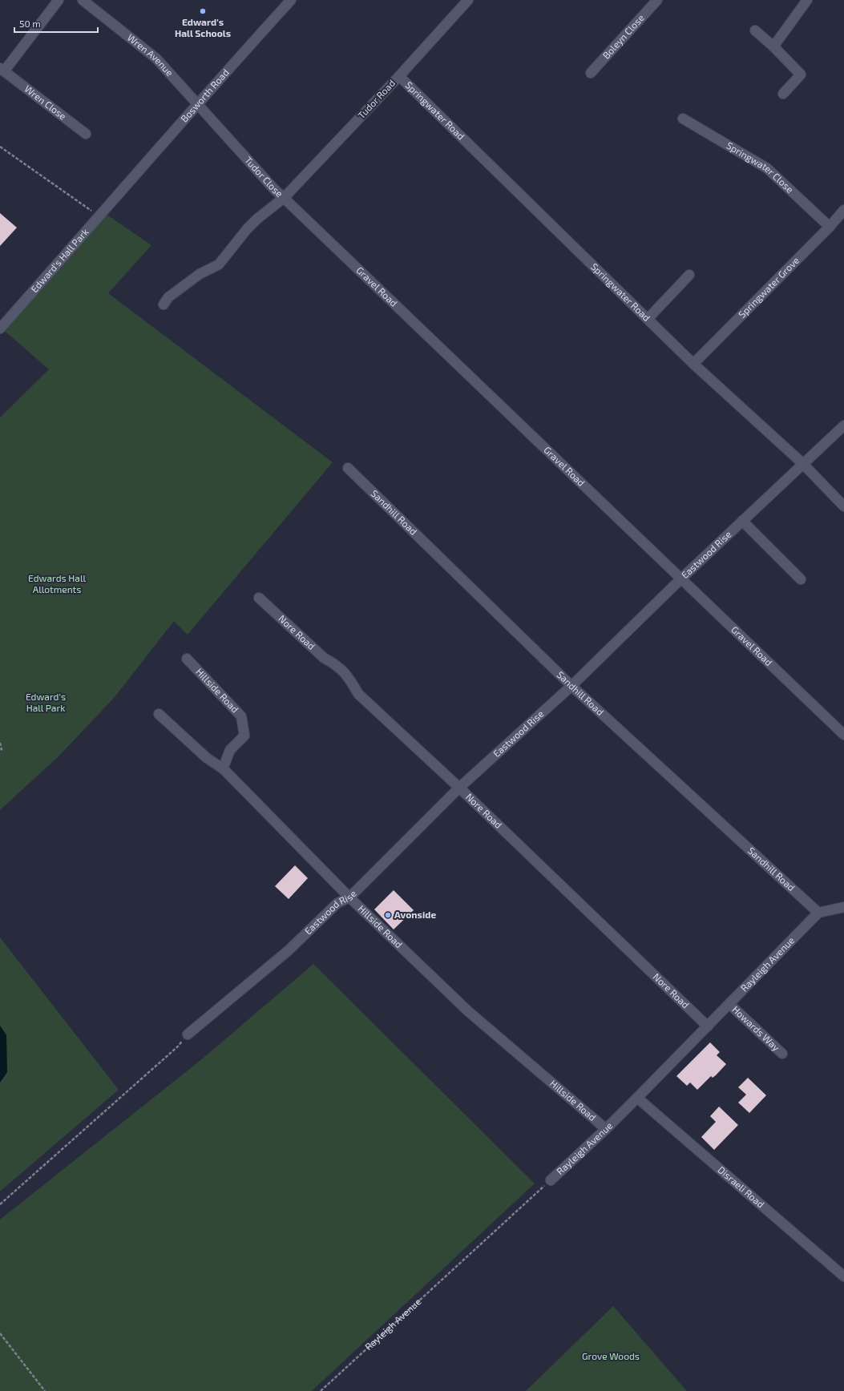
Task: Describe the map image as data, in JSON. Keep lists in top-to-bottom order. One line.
{"streets":{"street":["Boleyn Close","Wren Avenue","Bosworth Road","Tudor Road","Wren Close","Springwater Road","Springwater Close","Tudor Close","Edward's Hall Park","Gravel Road","Springwater Grove","Sandhill Road","Eastwood Rise","Nore Road","Hillside Road","Rayleigh Avenue","Howards Way","Disraeli Road"]},"crossings":[["Wren Avenue","Bosworth Road"],["Wren Avenue","Tudor Close"],["Bosworth Road","Tudor Close"],["Bosworth Road","Edward's Hall Park"],["Tudor Road","Springwater Road"],["Tudor Road","Tudor Close"],["Tudor Road","Gravel Road"],["Springwater Road","Springwater Grove"],["Springwater Road","Eastwood Rise"],["Springwater Close","Springwater Grove"],["Tudor Close","Gravel Road"],["Gravel Road","Eastwood Rise"],["Sandhill Road","Eastwood Rise"],["Sandhill Road","Rayleigh Avenue"],["Eastwood Rise","Nore Road"],["Eastwood Rise","Hillside Road"],["Nore Road","Rayleigh Avenue"],["Hillside Road","Rayleigh Avenue"],["Rayleigh Avenue","Howards Way"],["Rayleigh Avenue","Disraeli Road"]],"parks":["Edwards Hall Allotments","Edward's Hall Park","Grove Woods"],"places":["Edward's Hall Schools","Avonside"],"scale_bar":"50 m"}
